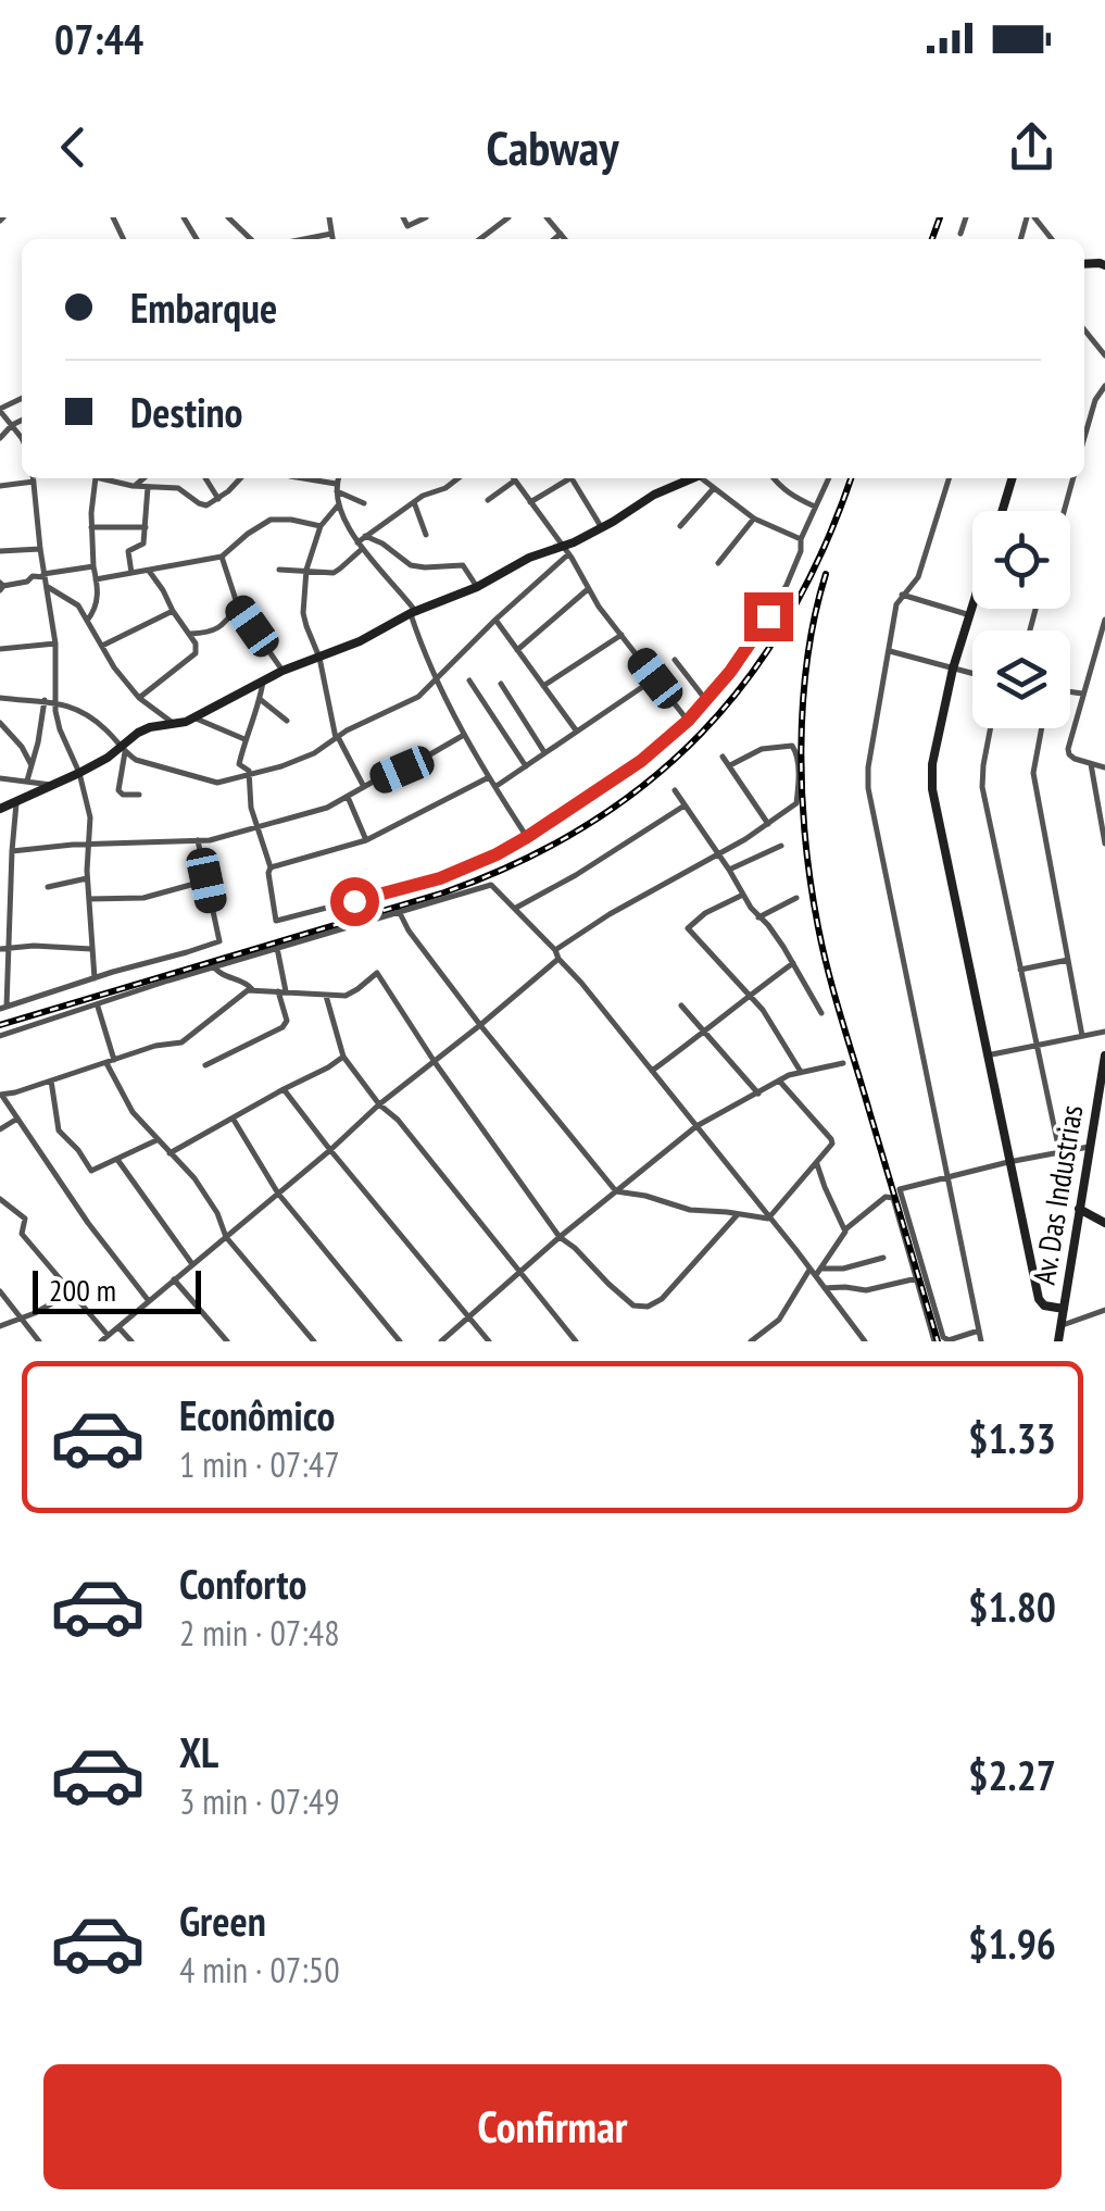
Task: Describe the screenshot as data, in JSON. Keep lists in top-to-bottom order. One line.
{"streets":{"street":["Av. Das Industrias"]},"scale_bar":"200 m","page":{"status":"07:44","header":"Cabway","banner":["Embarque","Destino"],"scale":"200 m","list":[{"name":"Econômico","note":"1 min · 07:47","value":"$1.33"},{"name":"Conforto","note":"2 min · 07:48","value":"$1.80"},{"name":"XL","note":"3 min · 07:49","value":"$2.27"},{"name":"Green","note":"4 min · 07:50","value":"$1.96"}],"buttons":"Confirmar"}}
